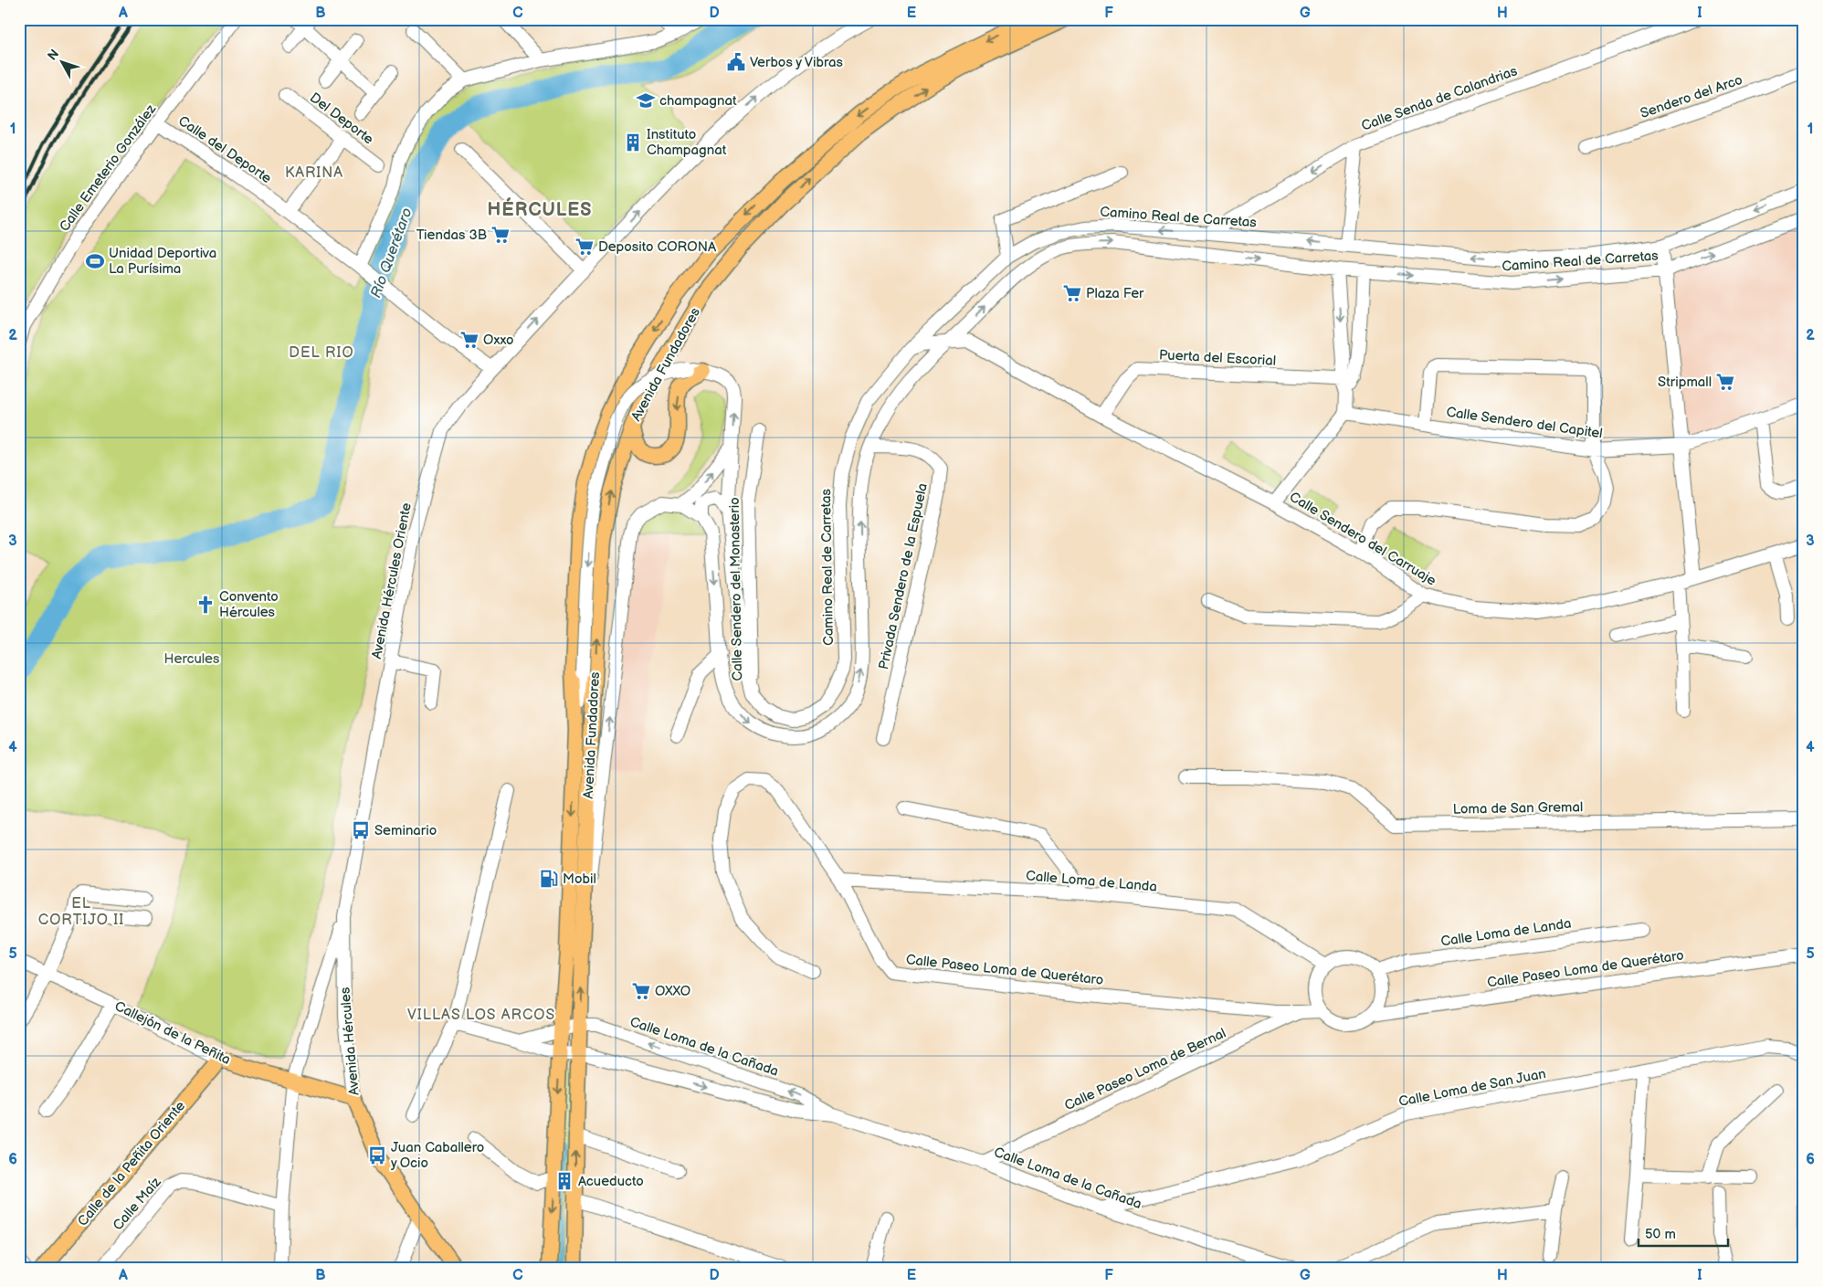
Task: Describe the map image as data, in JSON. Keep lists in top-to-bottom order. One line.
{"streets":{"main road":["Avenida Fundadores","Callejón de la Peñita","Avenida Hércules","Calle de la Peñita Oriente"],"street":["Sendero del Arco","Calle Senda de Calandrias","Del Deporte","Calle del Deporte","Calle Emeterio González","Camino Real de Carretas","Puerta del Escorial","Calle Sendero del Capitel","Calle Sendero del Carruaje","Privada Sendero de la Espuela","Avenida Hércules Oriente","Calle Sendero del Monasterio","Loma de San Gremal","Calle Loma de Landa","Calle Paseo Loma de Querétaro","Calle Loma de la Cañada","Calle Paseo Loma de Bernal","Calle Loma de San Juan","Calle Maíz"]},"crossings":[["Calle Senda de Calandrias","Camino Real de Carretas"],["Calle del Deporte","Calle Emeterio González"],["Calle del Deporte","Avenida Hércules Oriente"],["Camino Real de Carretas","Avenida Fundadores"],["Camino Real de Carretas","Calle Sendero del Carruaje"],["Camino Real de Carretas","Privada Sendero de la Espuela"],["Camino Real de Carretas","Calle Sendero del Monasterio"],["Puerta del Escorial","Calle Sendero del Carruaje"],["Avenida Fundadores","Calle Loma de la Cañada"],["Avenida Hércules Oriente","Avenida Hércules"],["Calle Loma de Landa","Calle Paseo Loma de Querétaro"],["Calle Loma de Landa","Calle Paseo Loma de Bernal"],["Calle Paseo Loma de Querétaro","Calle Paseo Loma de Bernal"],["Callejón de la Peñita","Avenida Hércules"],["Callejón de la Peñita","Calle de la Peñita Oriente"],["Calle Loma de la Cañada","Calle Paseo Loma de Bernal"],["Calle Loma de la Cañada","Calle Loma de San Juan"]],"one_way":["Avenida Hércules Oriente"],"districts":["KARINA","HÉRCULES","DEL RIO","EL CORTIJO II","VILLAS LOS ARCOS"],"water":["Río Querétaro"],"parks":["Hercules"],"places":{"public building":["Verbos y Vibras"],"school or university":["champagnat"],"building":["Instituto Champagnat","Acueducto"],"supermarket":["Tiendas 3B","Deposito CORONA","Plaza Fer","Oxxo","Stripmall","OXXO"],"sports":["Unidad Deportiva La Purísima"],"church":["Convento Hércules"],"bus stop":["Seminario","Juan Caballero y Ocio"],"fuel station":["Mobil"]},"scale_bar":"50 m","north":"top left","grid":{"columns":["A","B","C","D","E","F","G","H","I"],"rows":["1","2","3","4","5","6"]}}
